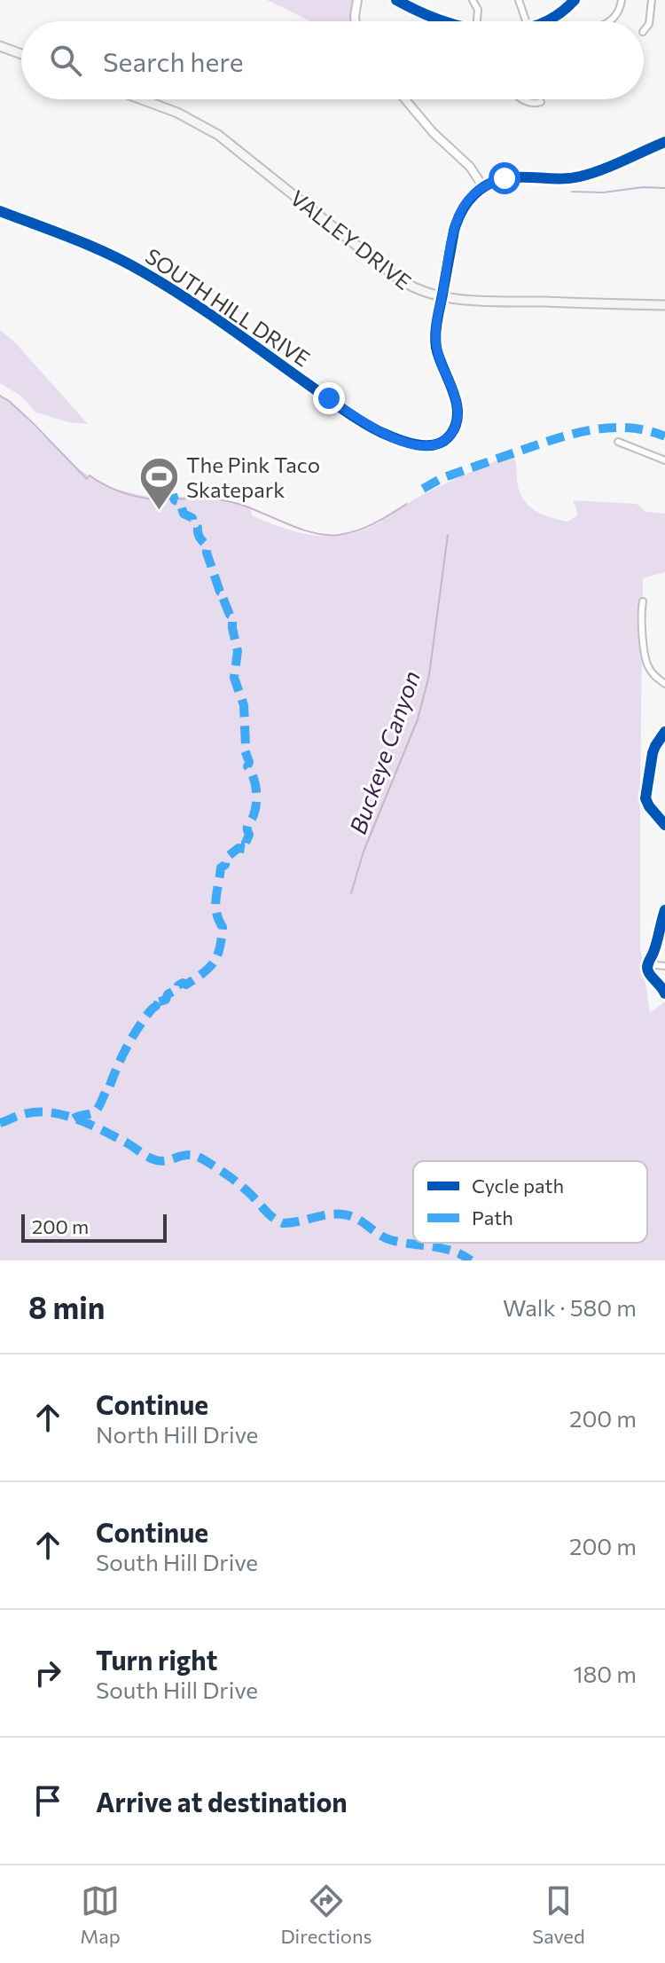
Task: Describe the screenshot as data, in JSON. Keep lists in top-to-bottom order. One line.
{"streets":{"main road":["VALLEY DRIVE"],"street":["SOUTH HILL DRIVE"]},"crossings":[["VALLEY DRIVE","SOUTH HILL DRIVE"]],"water":["Buckeye Canyon"],"places":{"sports":["The Pink Taco Skatepark"]},"legend":["Cycle path","Path"],"scale_bar":"200 m","page":{"search":"Search here","scale":"200 m","heading":["8 min","Walk · 580 m"],"list":[["Continue","North Hill Drive","200 m"],["Continue","South Hill Drive","200 m"],["Turn right","South Hill Drive","180 m"],"Arrive at destination"],"nav":["Map","Directions","Saved"]}}
